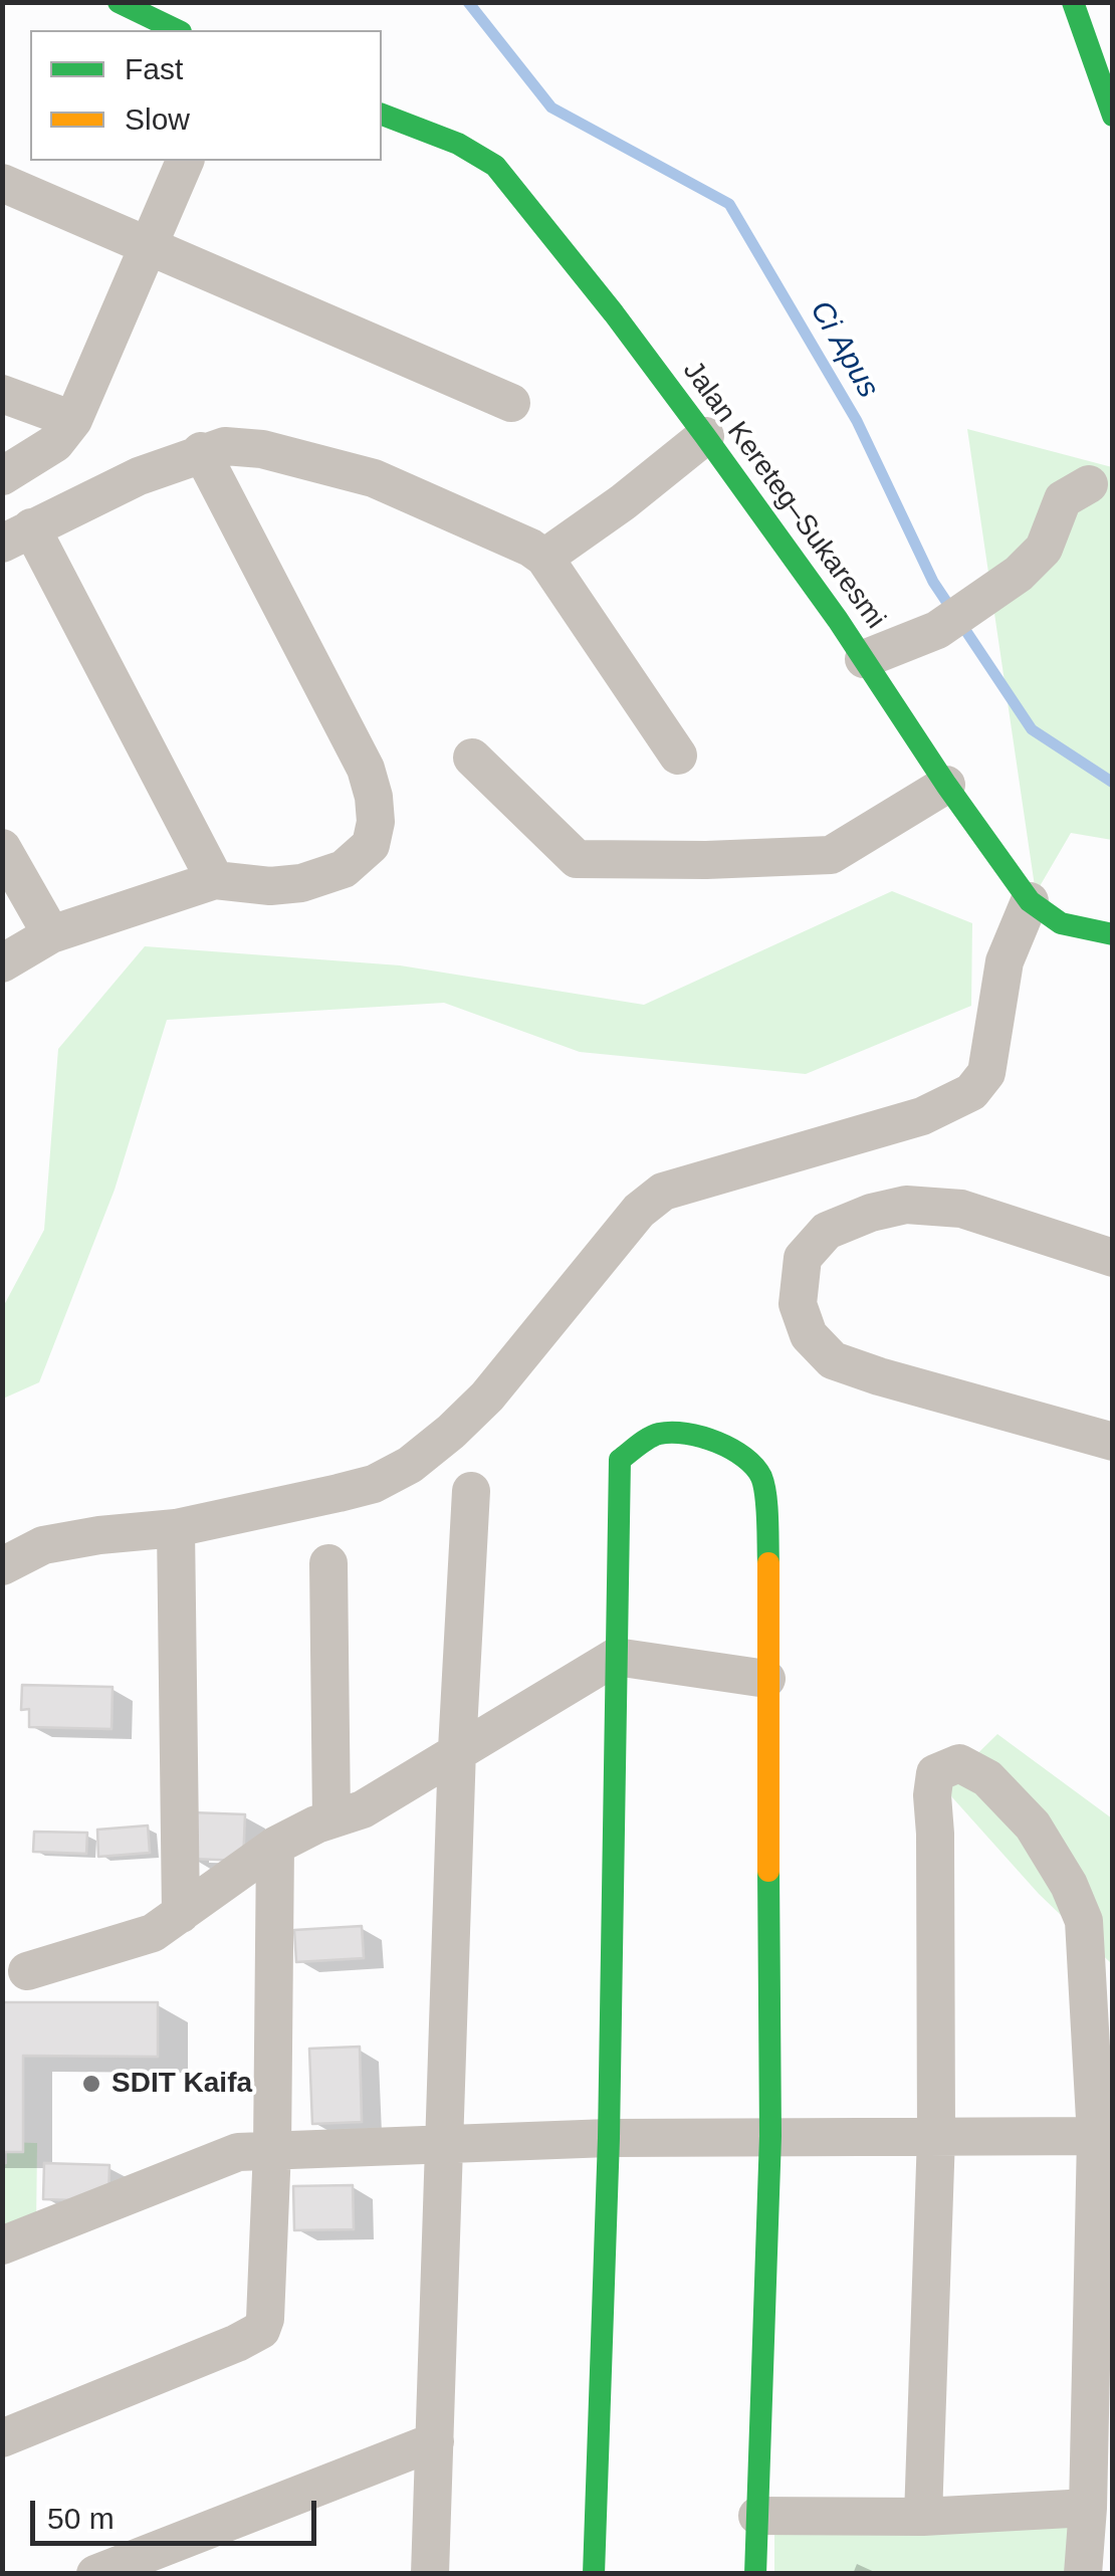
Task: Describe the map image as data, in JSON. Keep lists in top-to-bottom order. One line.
{"streets":{"street":["Jalan Kereteg–Sukaresmi"]},"water":["Ci Apus"],"places":["SDIT Kaifa"],"legend":["Fast","Slow"],"scale_bar":"50 m"}
